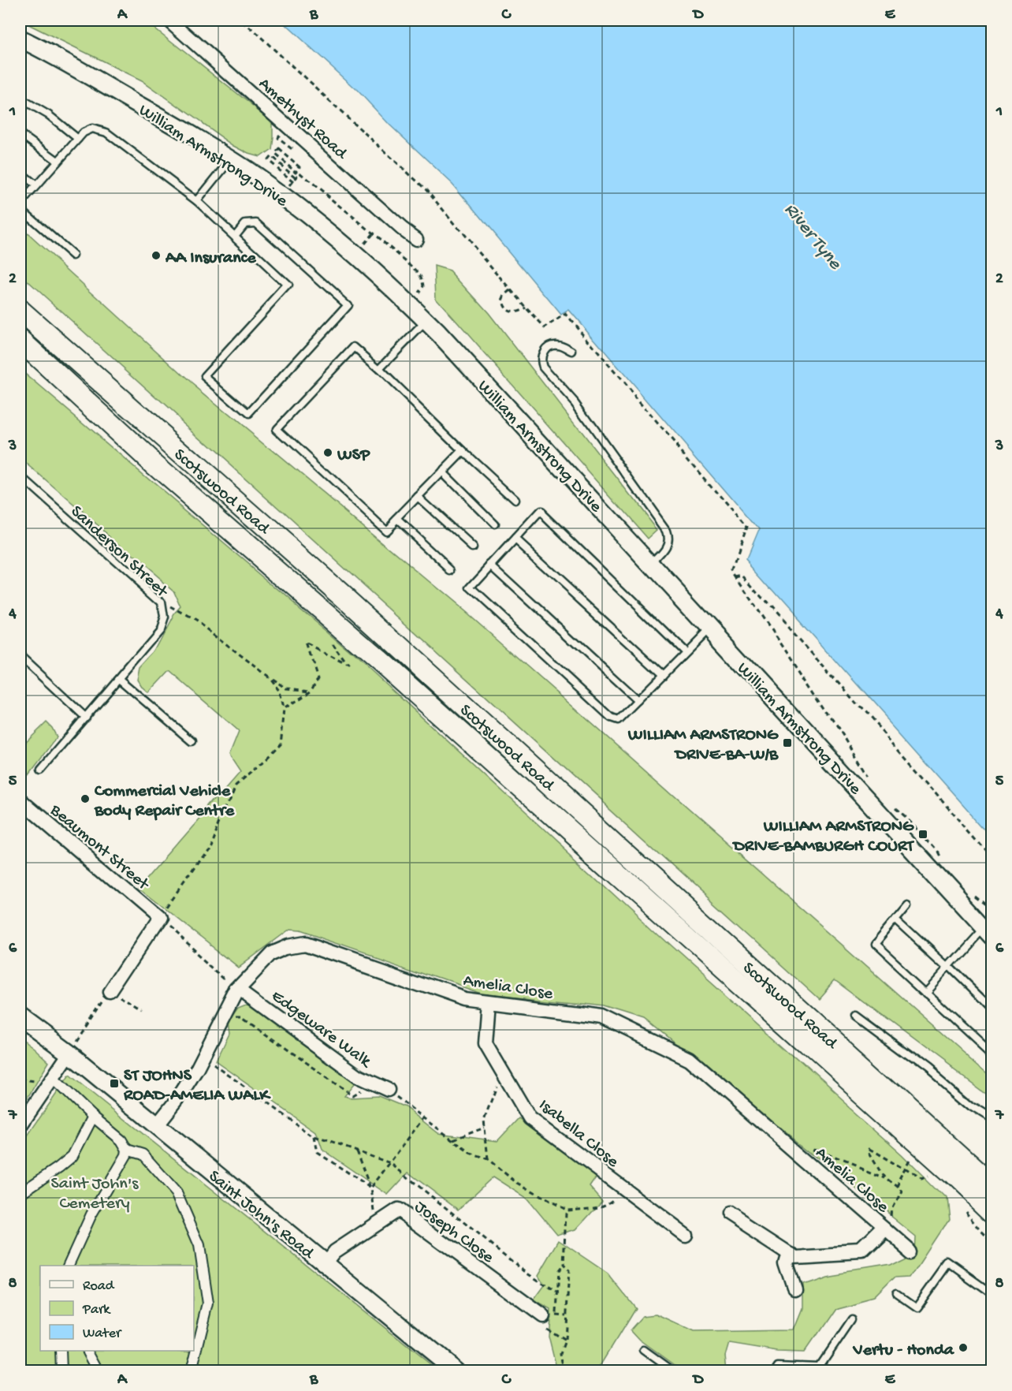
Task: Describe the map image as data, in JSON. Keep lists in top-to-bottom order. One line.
{"streets":{"main road":["Scotswood Road"],"street":["Amethyst Road","William Armstrong Drive","Beaumont Street","Amelia Close","Edgeware Walk","Isabella Close","Saint John's Road","Joseph Close"],"lane":["Sanderson Street"]},"crossings":[["Amelia Close","Edgeware Walk"],["Amelia Close","Isabella Close"],["Amelia Close","Saint John's Road"],["Saint John's Road","Joseph Close"]],"water":["River Tyne"],"parks":["Saint John's Cemetery"],"places":{"other":["AA Insurance","WSP","Commercial Vehicle Body Repair Centre","Vertu - Honda"],"transit":["WILLIAM ARMSTRONG DRIVE-BA-W/B","WILLIAM ARMSTRONG DRIVE-BAMBURGH COURT","ST JOHNS ROAD-AMELIA WALK"]},"legend":["Road","Park","Water"],"grid":{"columns":["A","B","C","D","E"],"rows":["1","2","3","4","5","6","7","8"]}}
